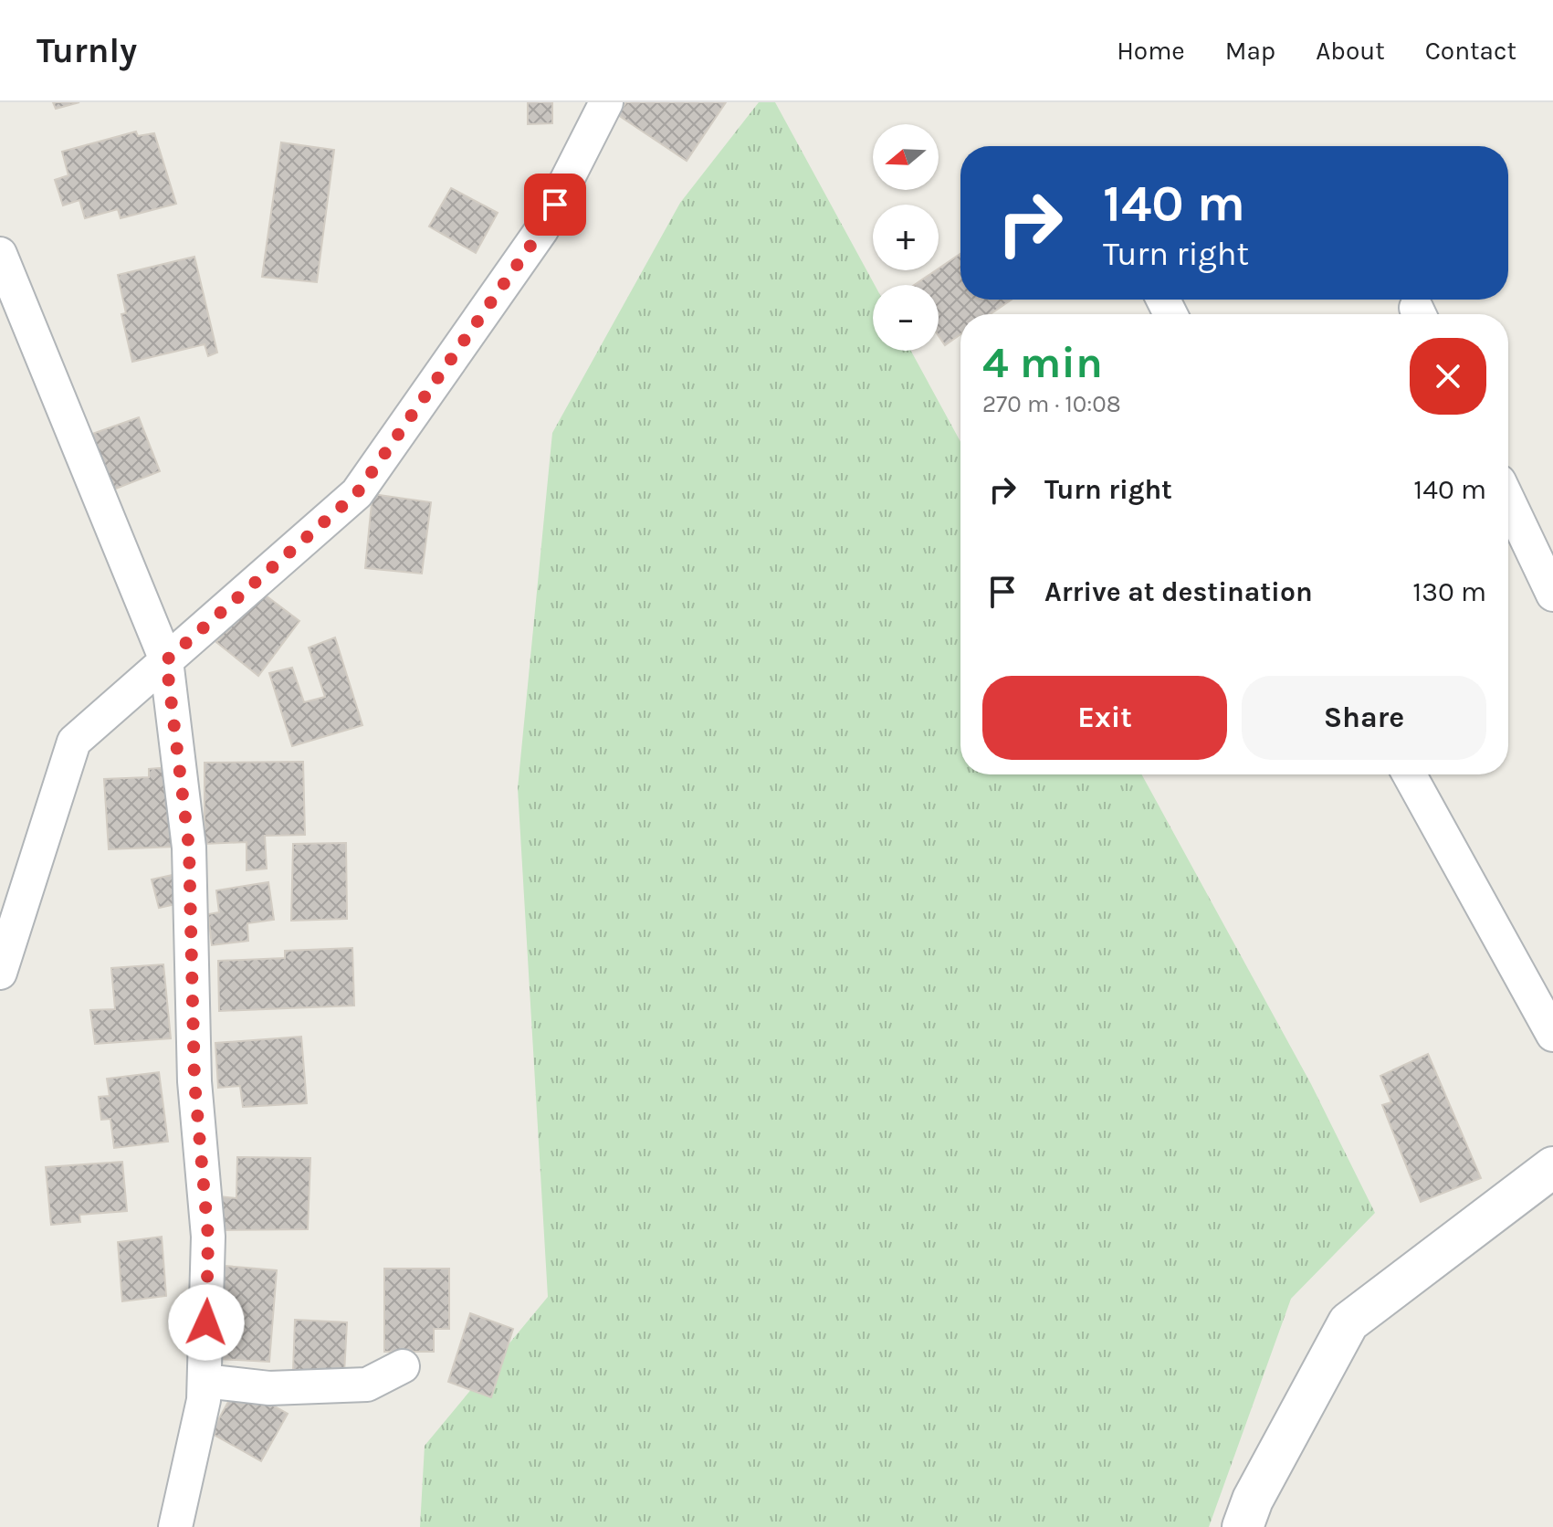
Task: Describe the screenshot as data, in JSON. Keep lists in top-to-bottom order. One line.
{"north":"left","page":{"header":"Turnly","nav":["Home","Map","About","Contact"],"map_buttons":["+","−"],"turn":["140 m","Turn right"],"heading":["4 min","270 m · 10:08"],"list":[{"name":"Turn right","value":"140 m"},{"name":"Arrive at destination","value":"130 m"}],"buttons":["Exit","Share"]}}
